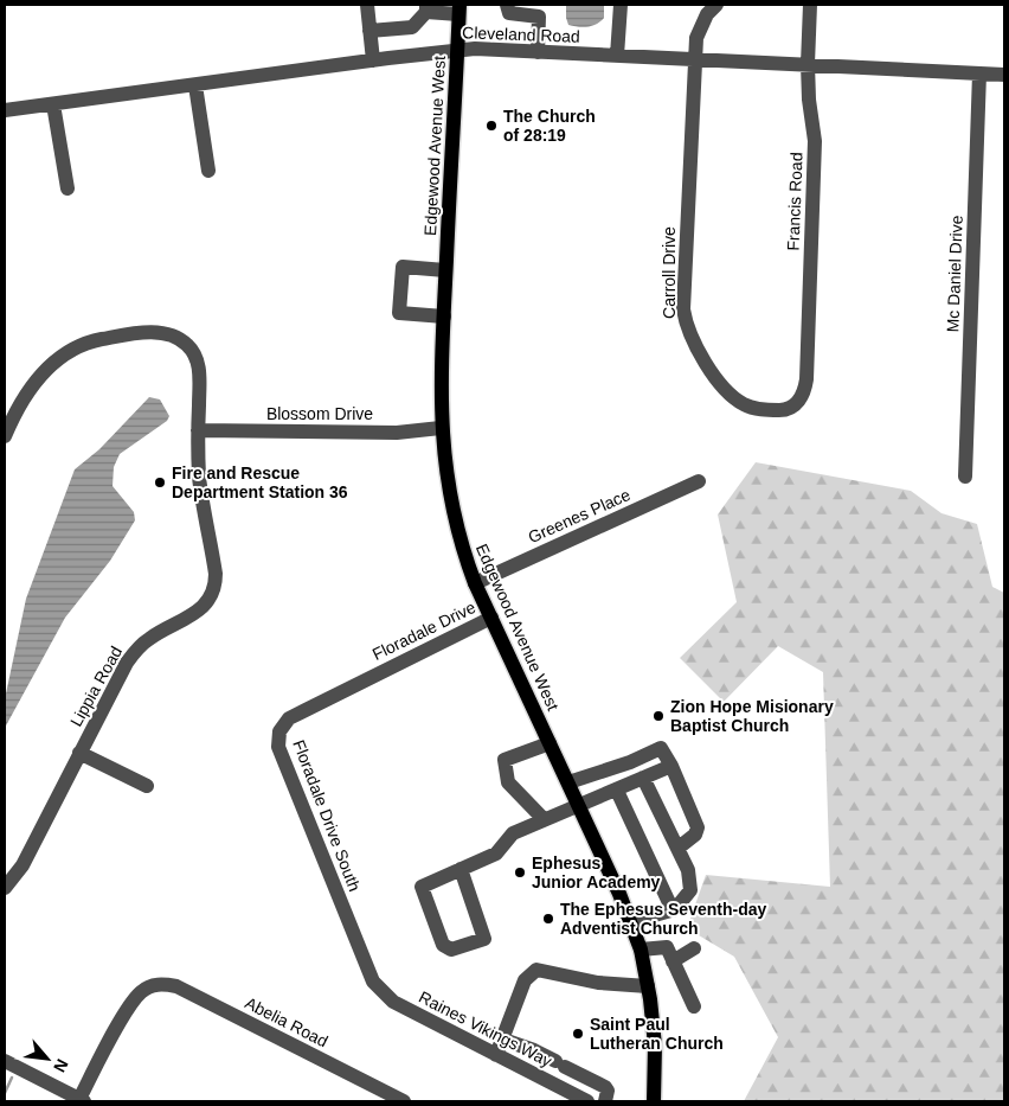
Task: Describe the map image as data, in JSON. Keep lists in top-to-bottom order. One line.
{"streets":{"main road":["Edgewood Avenue West"],"street":["Cleveland Road","Francis Road","Carroll Drive","Mc Daniel Drive","Blossom Drive","Greenes Place","Floradale Drive","Lippia Road","Floradale Drive South","Abelia Road","Raines Vikings Way"]},"crossings":[["Cleveland Road","Edgewood Avenue West"],["Cleveland Road","Francis Road"],["Cleveland Road","Carroll Drive"],["Cleveland Road","Mc Daniel Drive"],["Edgewood Avenue West","Blossom Drive"],["Edgewood Avenue West","Greenes Place"],["Edgewood Avenue West","Floradale Drive"],["Francis Road","Carroll Drive"],["Blossom Drive","Lippia Road"],["Floradale Drive","Floradale Drive South"],["Floradale Drive South","Raines Vikings Way"]],"places":["The Church of 28:19","Fire and Rescue Department Station 36","Zion Hope Misionary Baptist Church","Ephesus Junior Academy","The Ephesus Seventh-day Adventist Church","Saint Paul Lutheran Church"],"north":"bottom right"}
